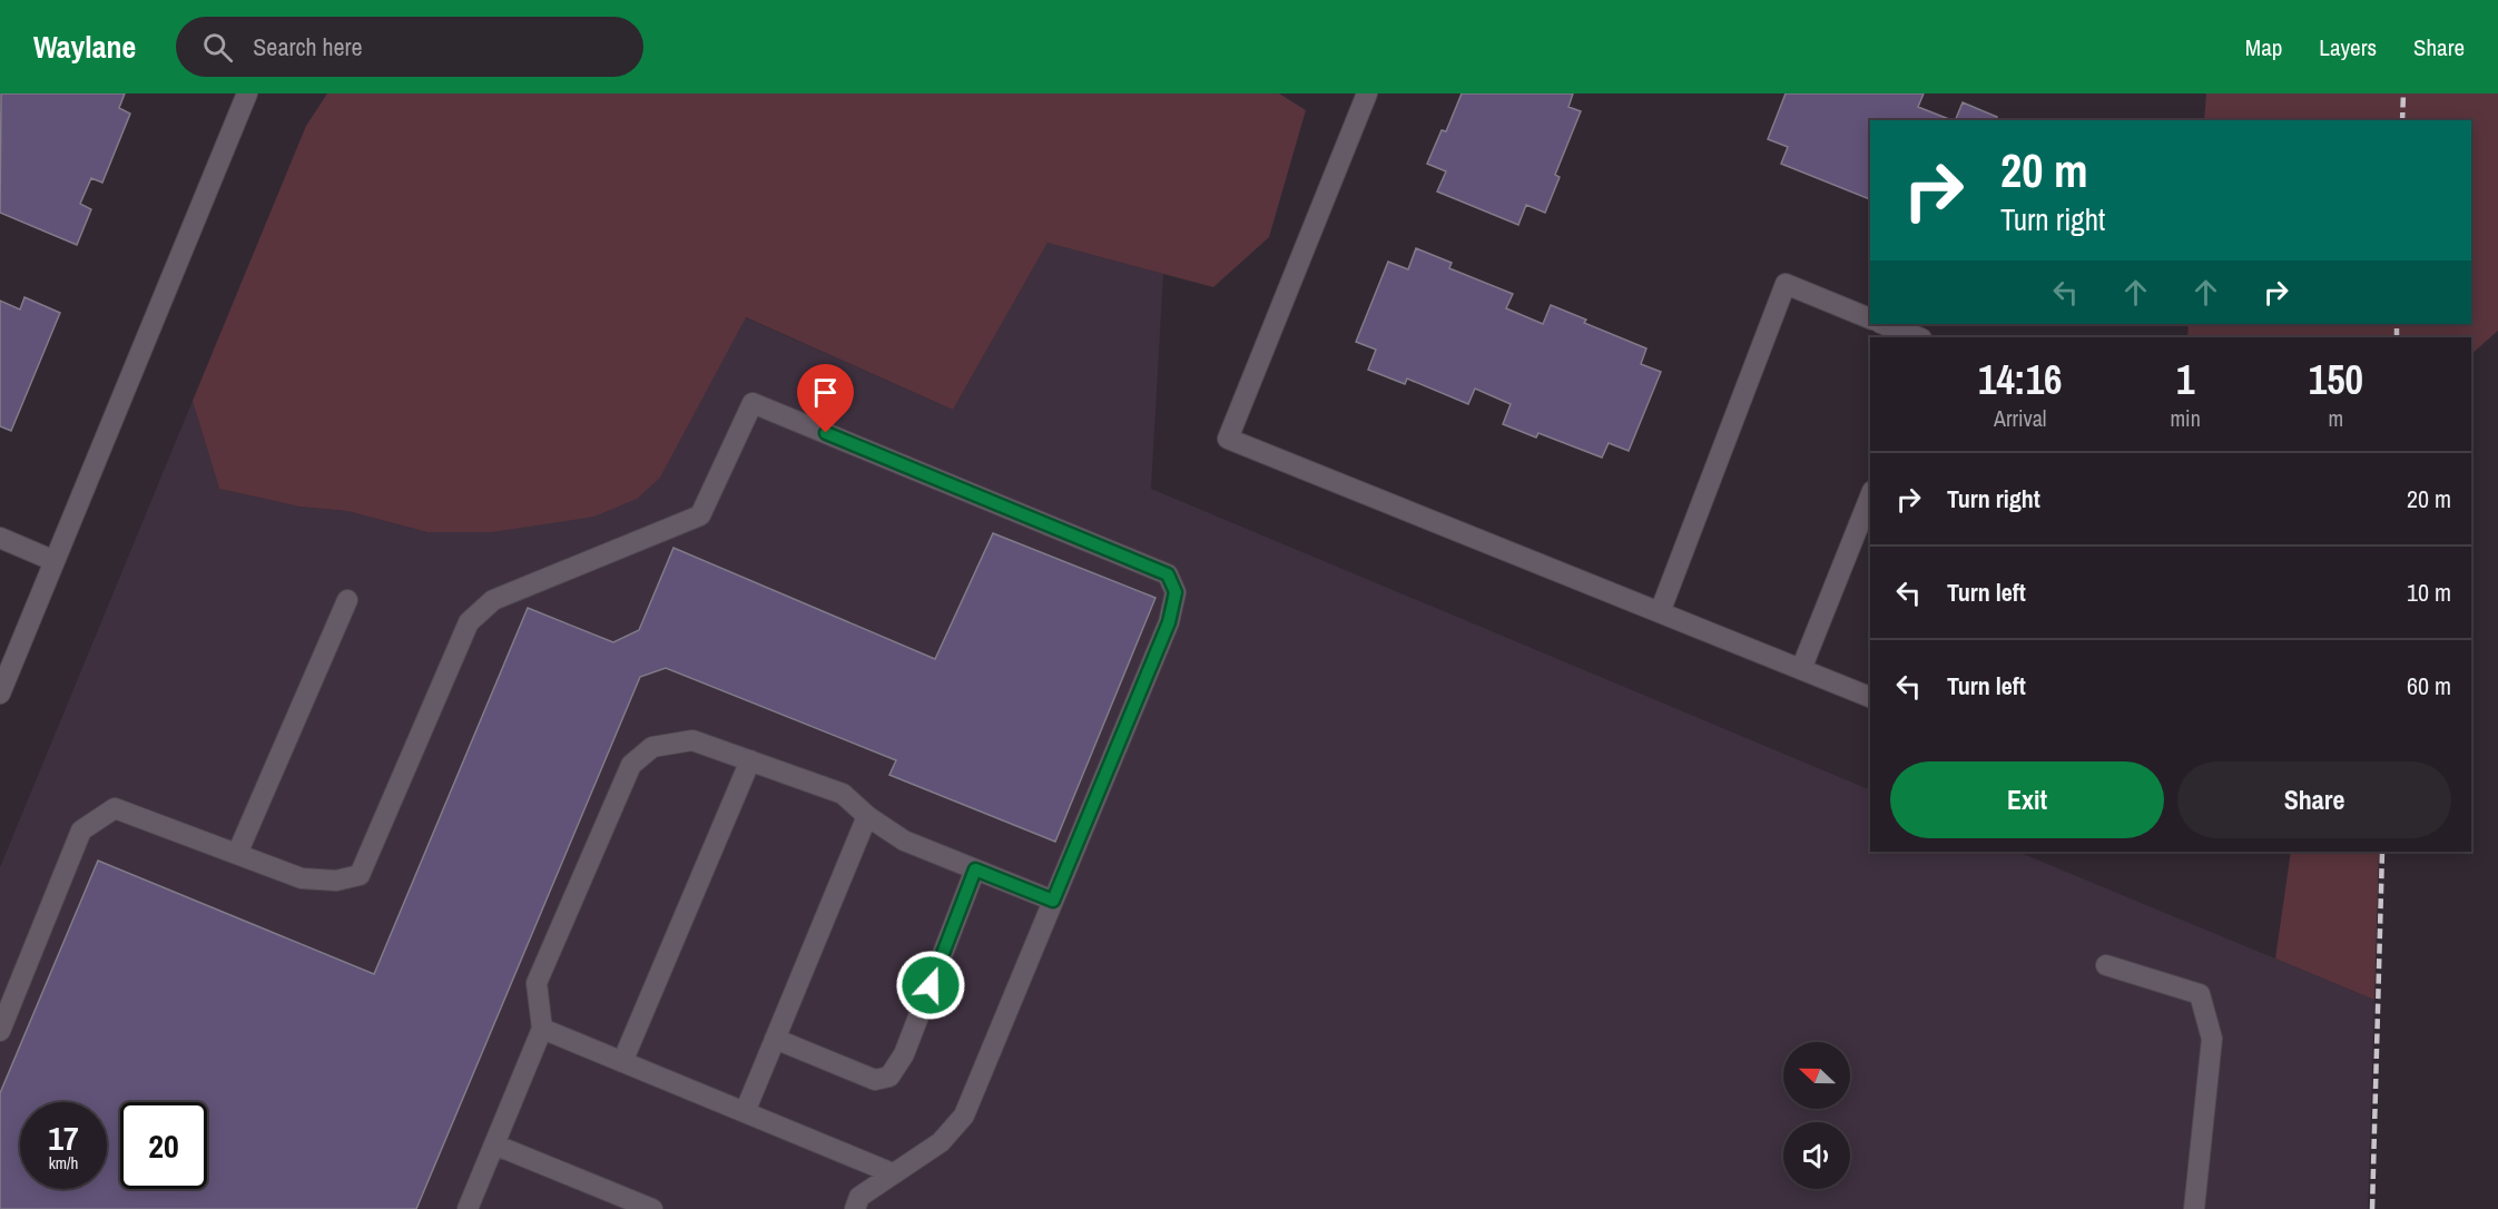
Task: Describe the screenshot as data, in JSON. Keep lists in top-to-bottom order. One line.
{"north":"left","page":{"header":"Waylane","search":"Search here","nav":["Map","Layers","Share"],"turn":["20 m","Turn right"],"eta":["14:16","Arrival","1","min","150","m"],"list":[{"name":"Turn right","value":"20 m"},{"name":"Turn left","value":"10 m"},{"name":"Turn left","value":"60 m"}],"buttons":["Exit","Share"],"speed":"17 km/h","limit":"20"}}
